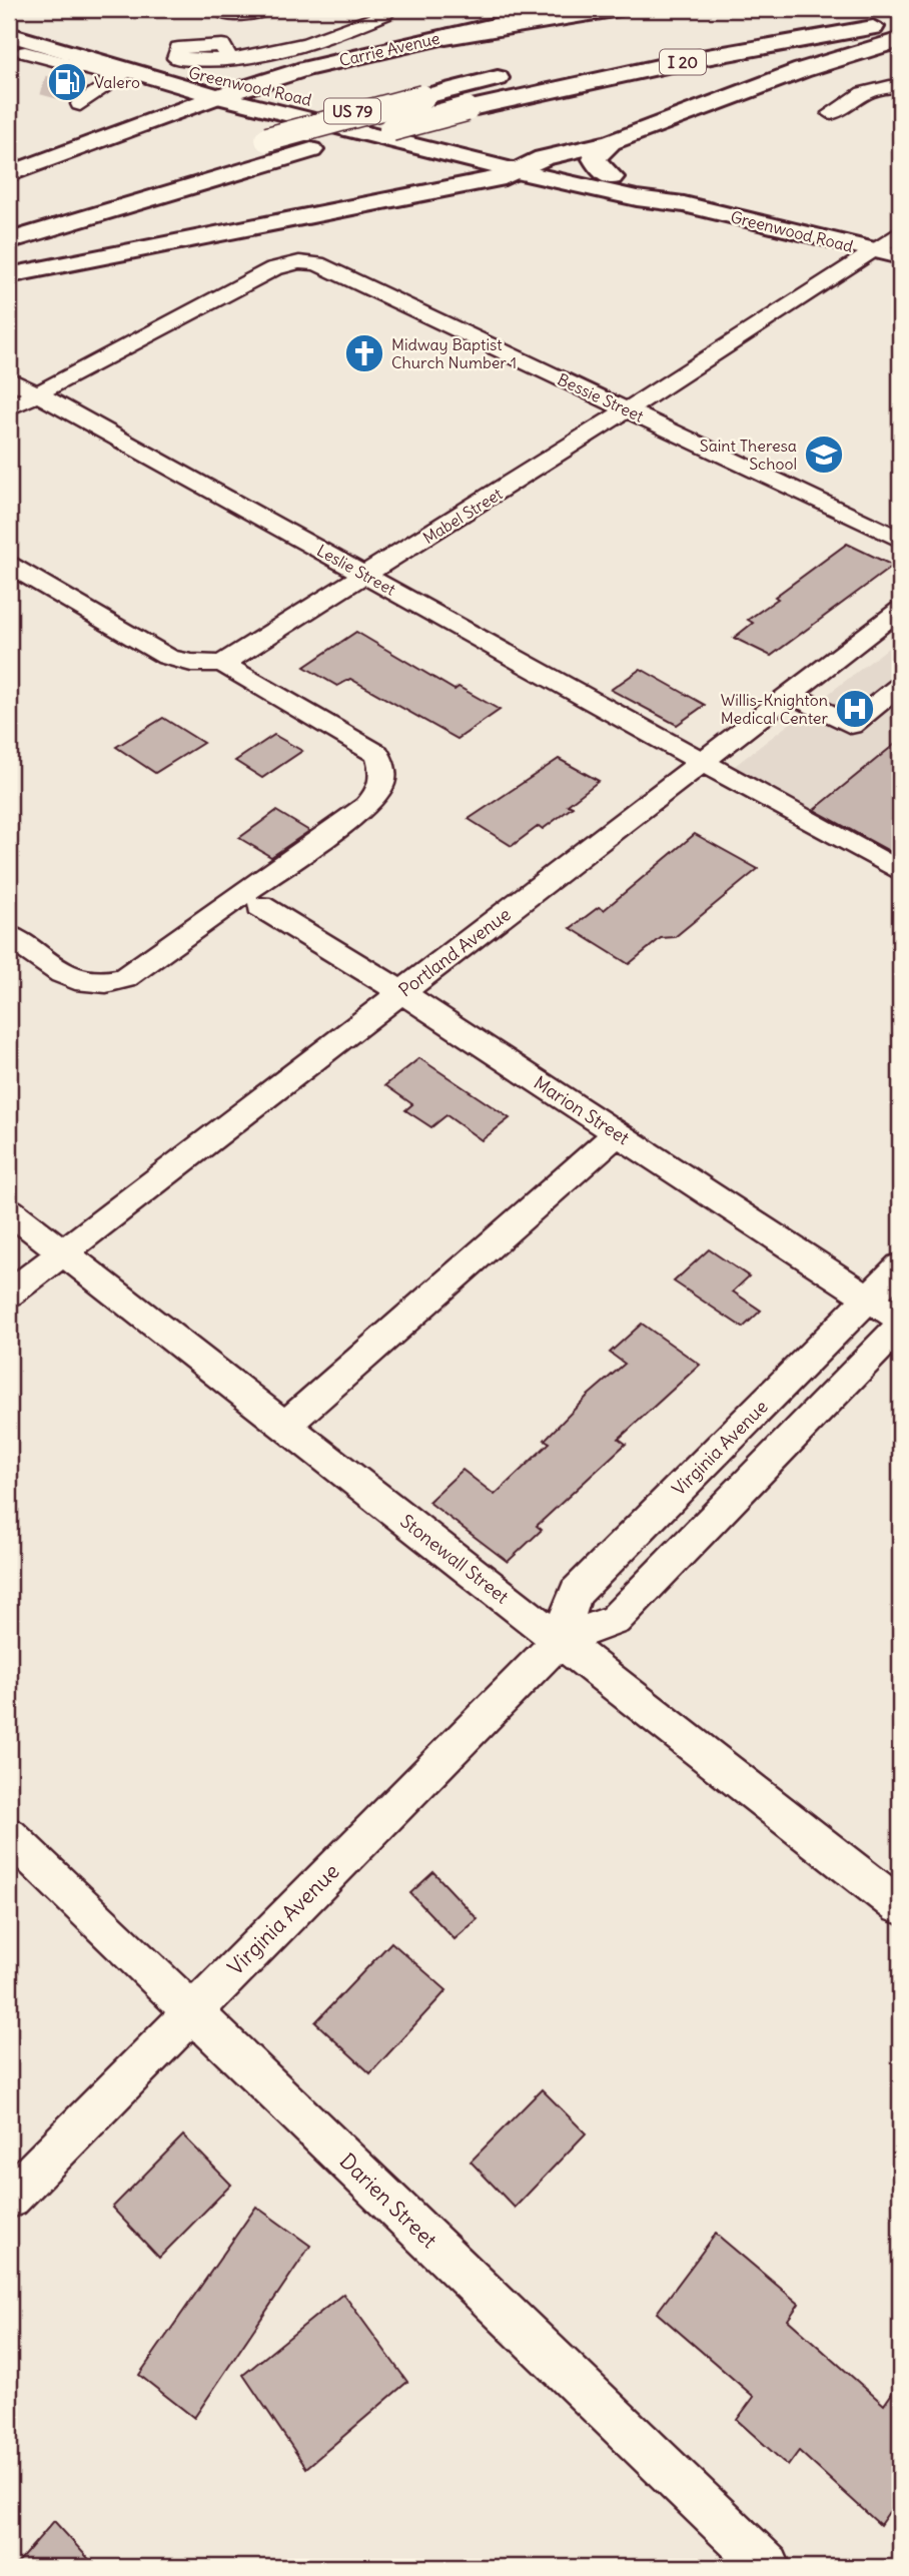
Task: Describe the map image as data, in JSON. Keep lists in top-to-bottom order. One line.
{"streets":{"main road":["Carrie Avenue","I 20","Greenwood Road","US 79"],"street":["Bessie Street","Mabel Street","Leslie Street","Portland Avenue","Marion Street","Virginia Avenue","Stonewall Street","Darien Street"]},"crossings":[["Carrie Avenue","Greenwood Road"],["Greenwood Road","Mabel Street"],["Bessie Street","Mabel Street"],["Bessie Street","Leslie Street"],["Mabel Street","Leslie Street"],["Leslie Street","Portland Avenue"],["Portland Avenue","Marion Street"],["Portland Avenue","Stonewall Street"],["Marion Street","Virginia Avenue"],["Virginia Avenue","Stonewall Street"],["Virginia Avenue","Darien Street"]],"places":{"fuel station":["Valero"],"church":["Midway Baptist Church Number 1"],"school or university":["Saint Theresa School"],"hospital":["Willis-Knighton Medical Center"]}}
